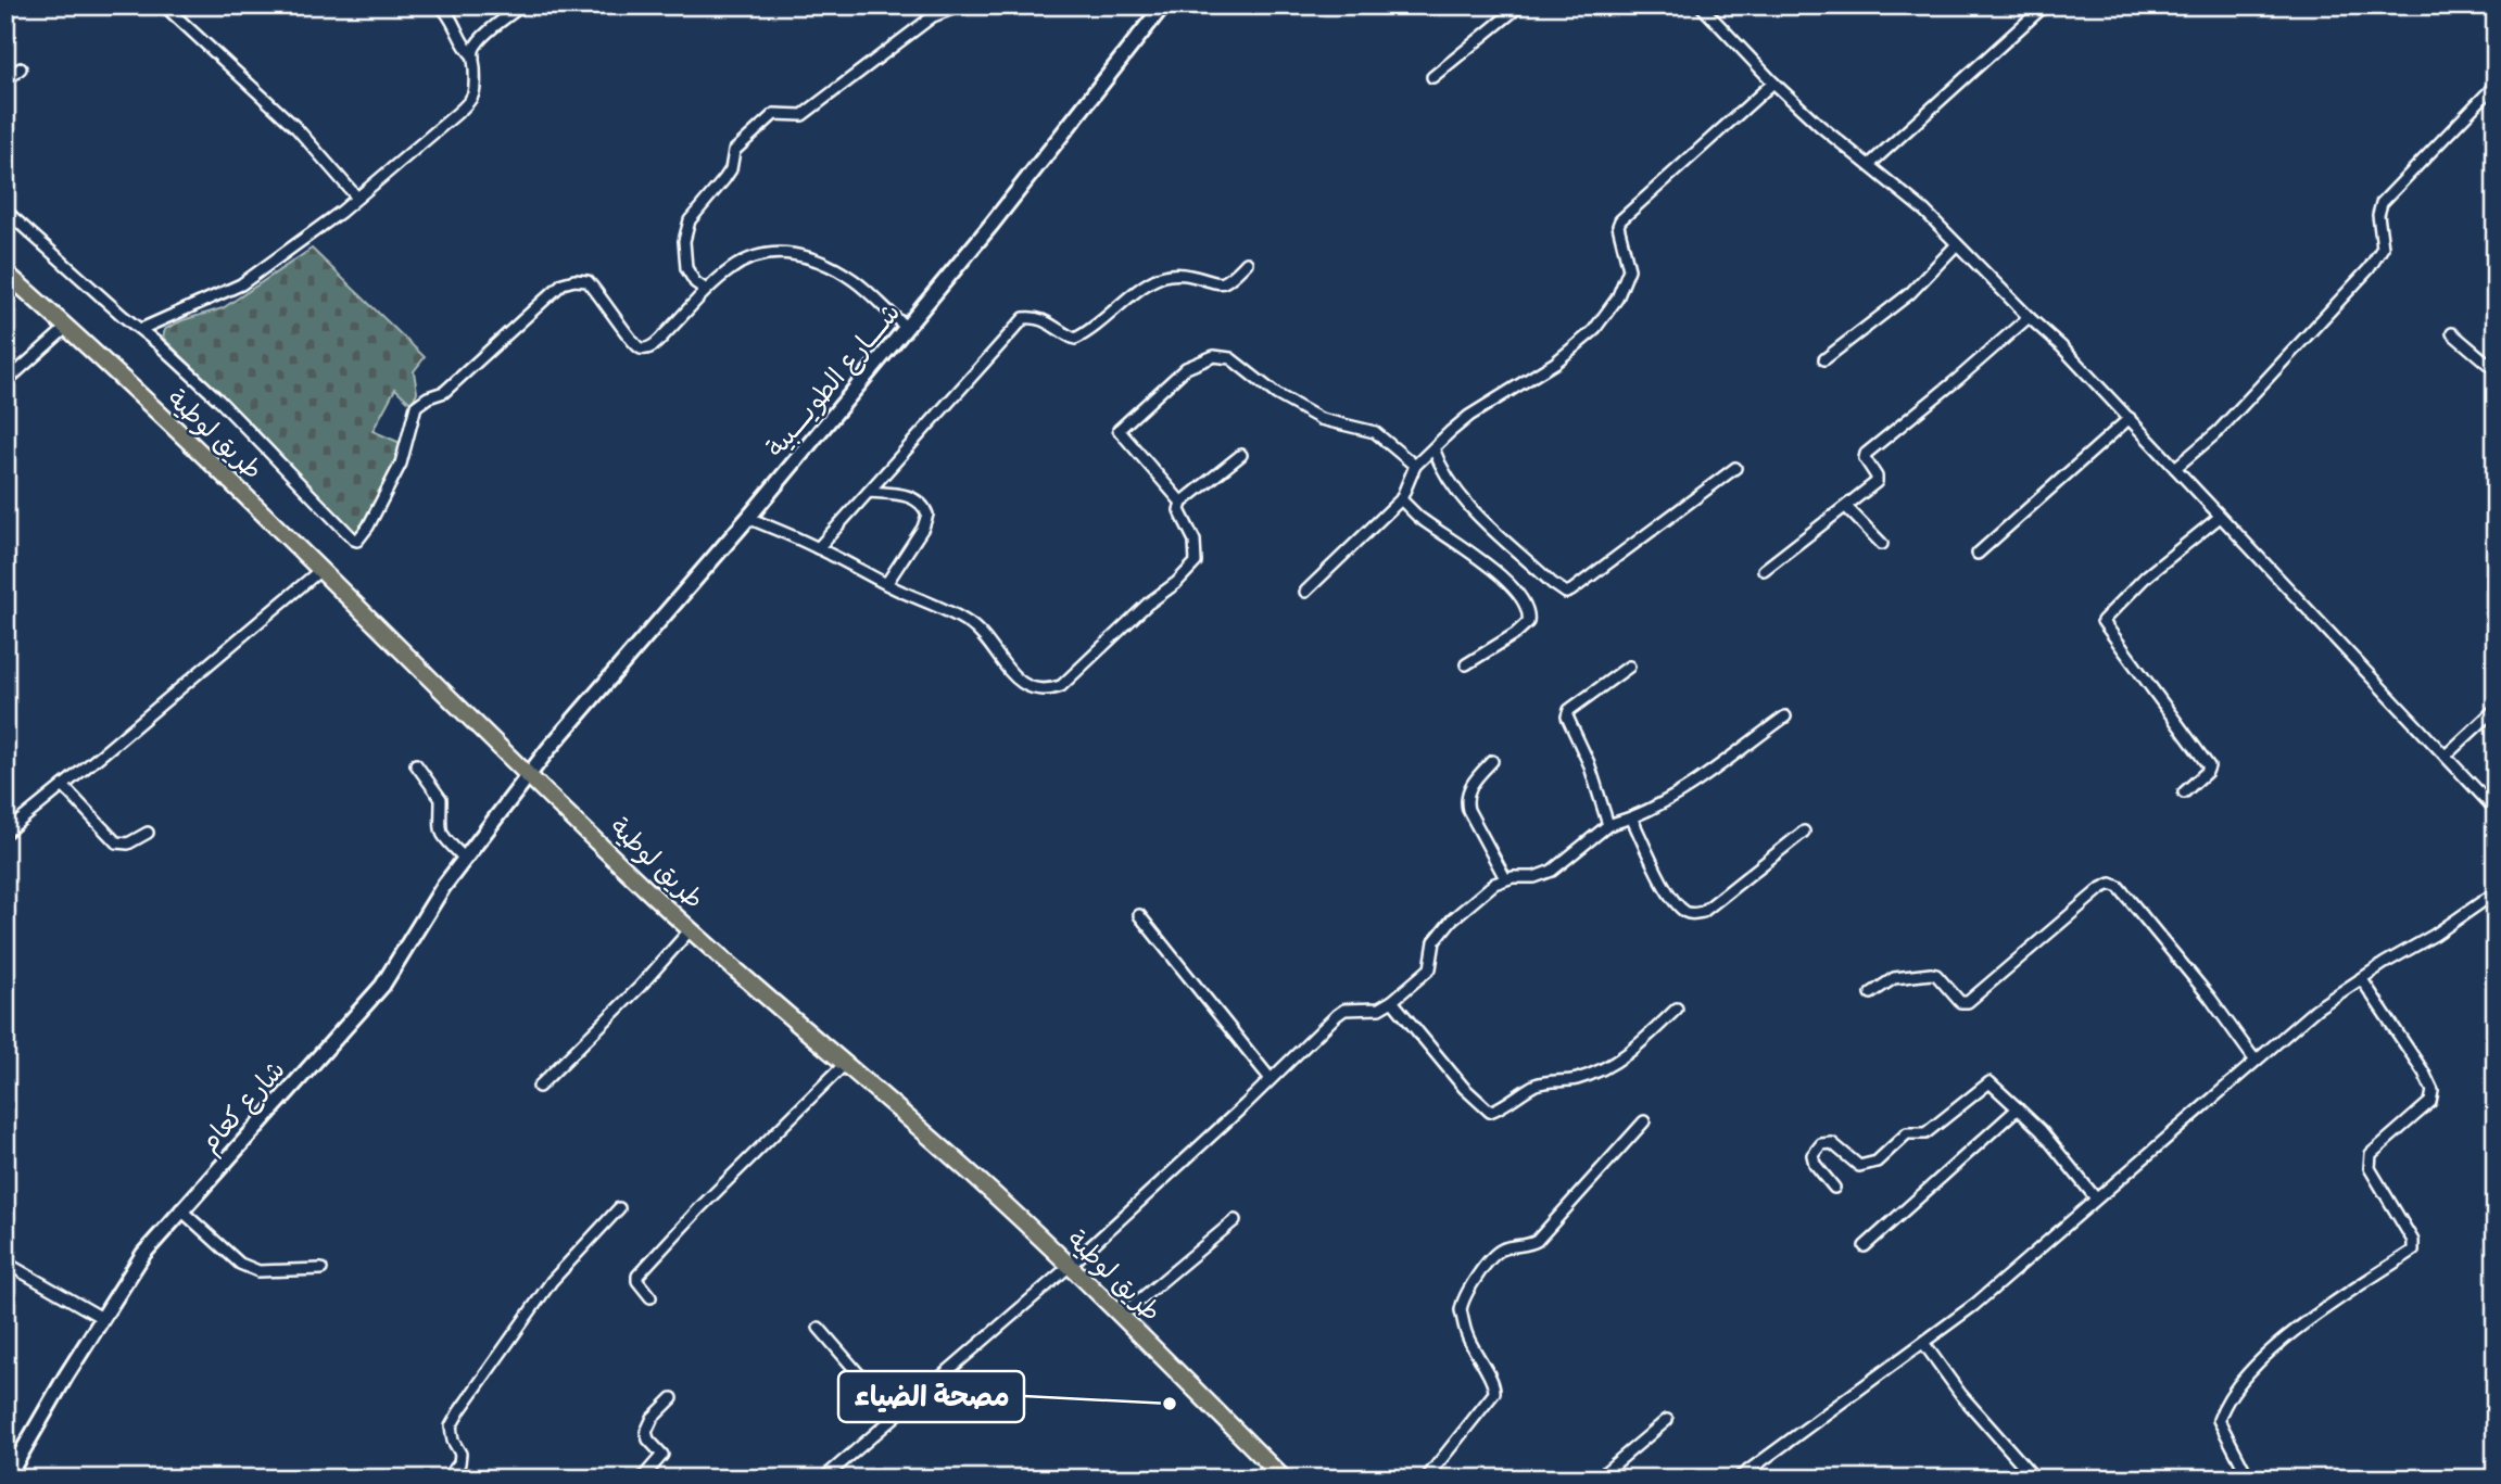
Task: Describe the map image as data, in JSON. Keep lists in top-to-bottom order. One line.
{"streets":{"main road":["طريق لوطية"],"street":["شــــارع الطويــــبية","شارع كعام"]},"crossings":[["شــــارع الطويــــبية","طريق لوطية"],["شــــارع الطويــــبية","شارع كعام"],["طريق لوطية","شارع كعام"]],"places":["مصحة الضياء"]}
